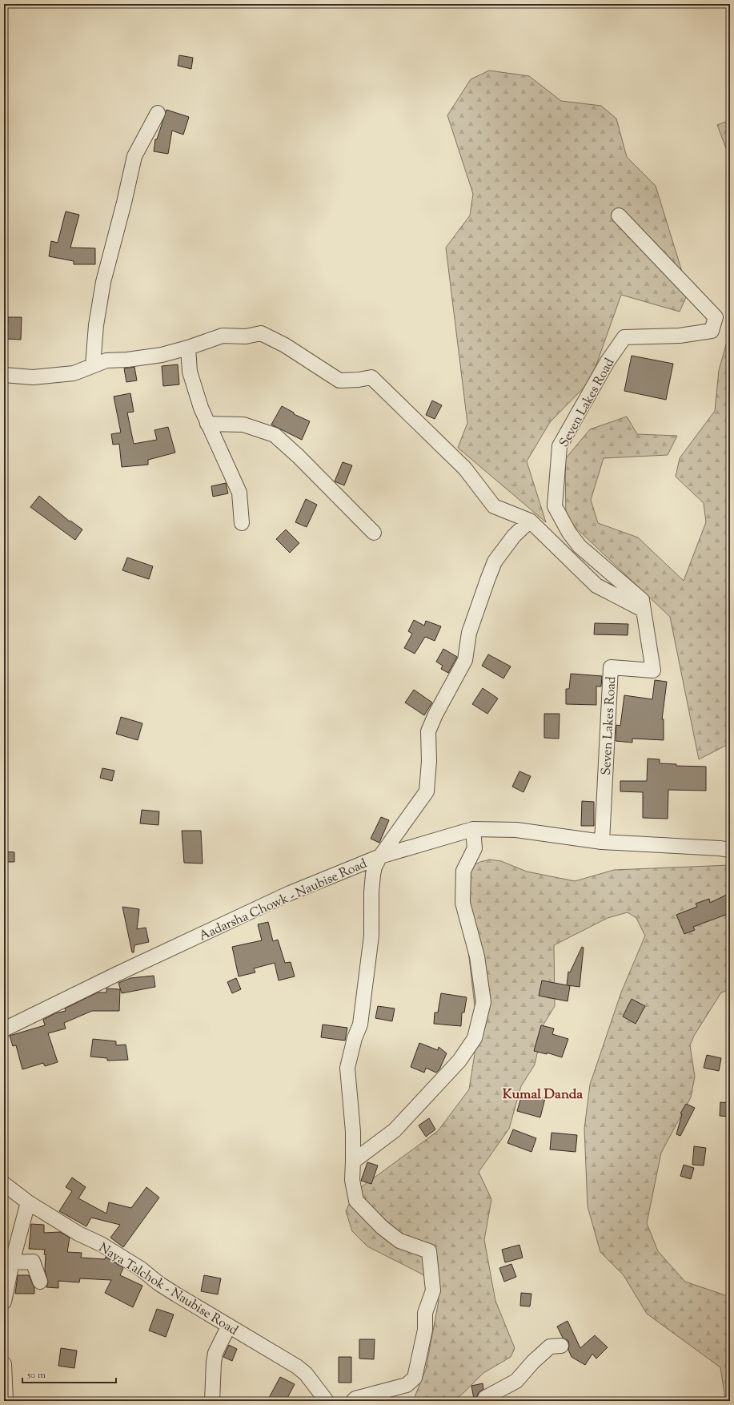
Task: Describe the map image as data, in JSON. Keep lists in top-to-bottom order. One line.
{"streets":{"street":["Seven Lakes Road","Aadarsha Chowk - Naubise Road","Naya Talchok - Naubise Road"]},"crossings":[["Seven Lakes Road","Aadarsha Chowk - Naubise Road"]],"districts":["Kumal Danda"],"scale_bar":"50 m"}
